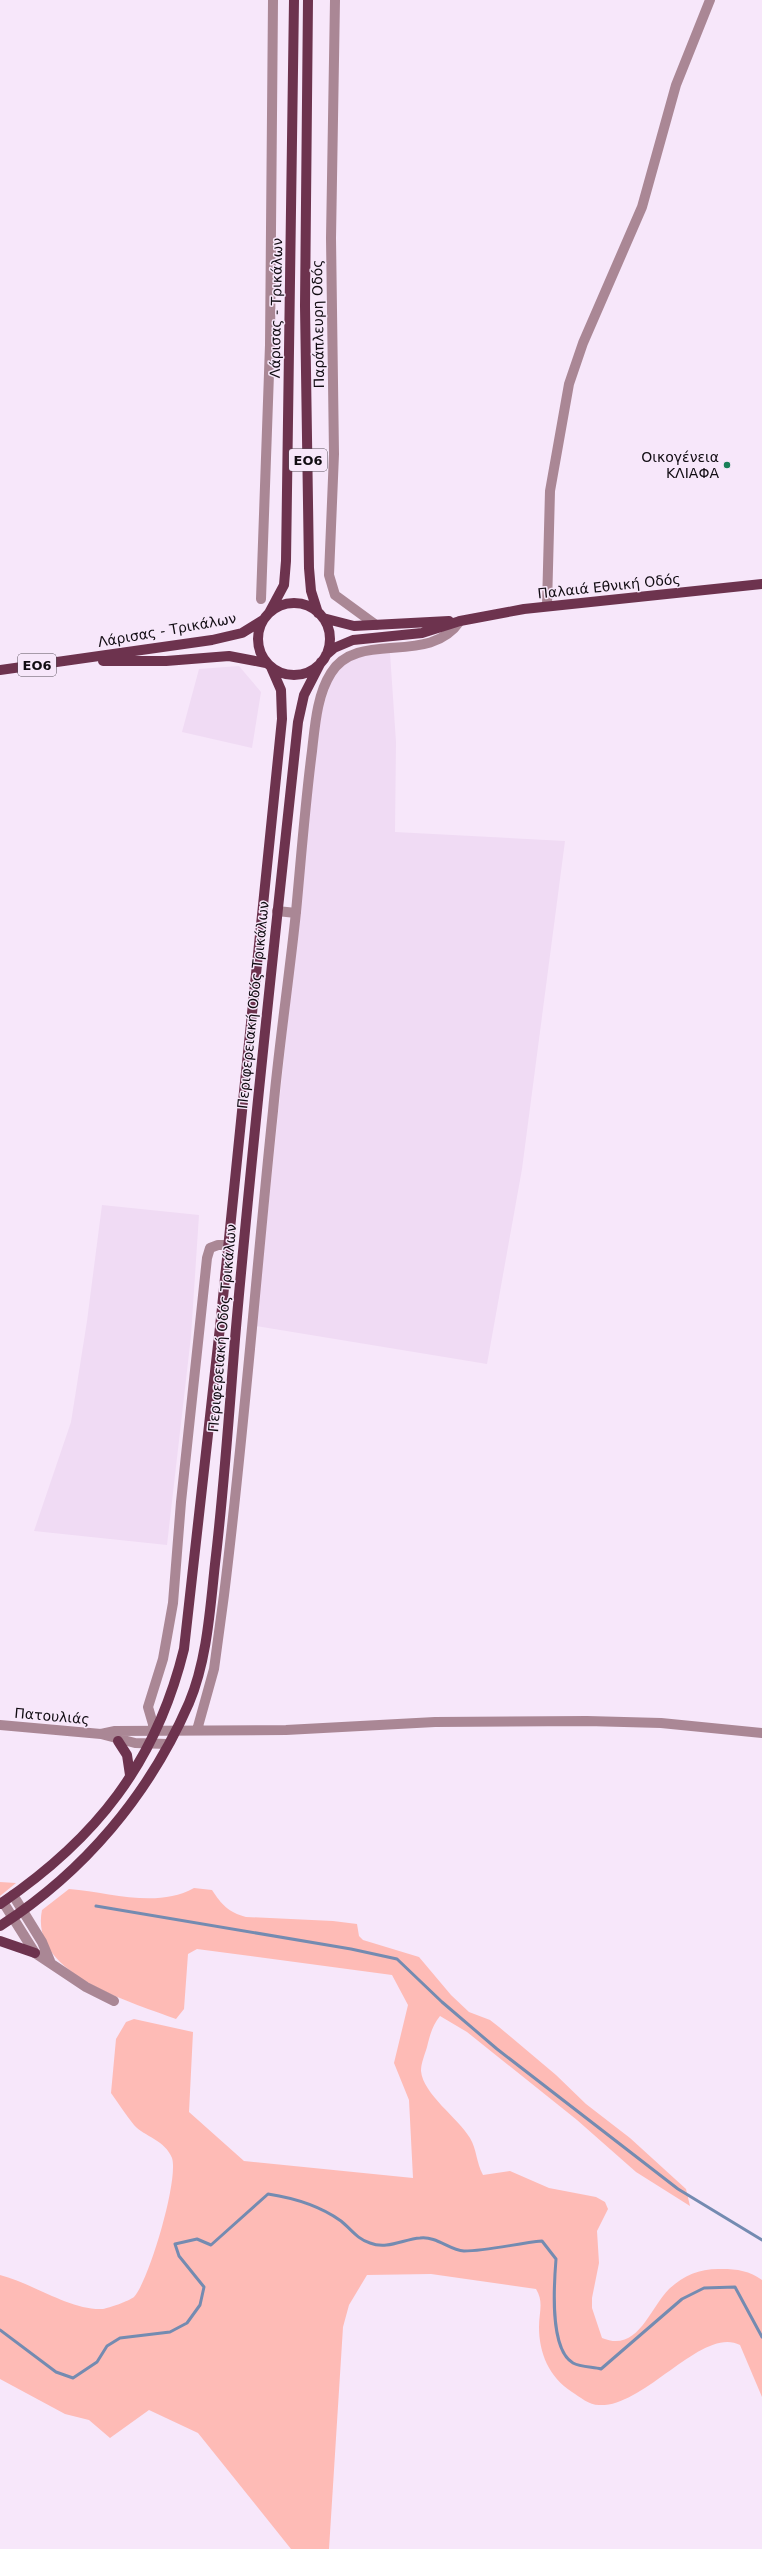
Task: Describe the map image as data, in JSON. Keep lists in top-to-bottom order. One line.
{"streets":{"main road":["Λάρισας - Τρικάλων","ΕΟ6","Παλαιά Εθνική Οδός","Περιφερειακή Οδός Τρικάλων"],"street":["Παράπλευρη Οδός","Πατουλιάς"]},"crossings":[["Λάρισας - Τρικάλων","ΕΟ6"],["Λάρισας - Τρικάλων","Παλαιά Εθνική Οδός"],["Λάρισας - Τρικάλων","Περιφερειακή Οδός Τρικάλων"],["Παράπλευρη Οδός","Παλαιά Εθνική Οδός"],["ΕΟ6","Παλαιά Εθνική Οδός"],["ΕΟ6","Περιφερειακή Οδός Τρικάλων"],["Παλαιά Εθνική Οδός","Περιφερειακή Οδός Τρικάλων"],["Περιφερειακή Οδός Τρικάλων","Πατουλιάς"]],"places":["Οικογένεια ΚΛΙΑΦΑ"]}
